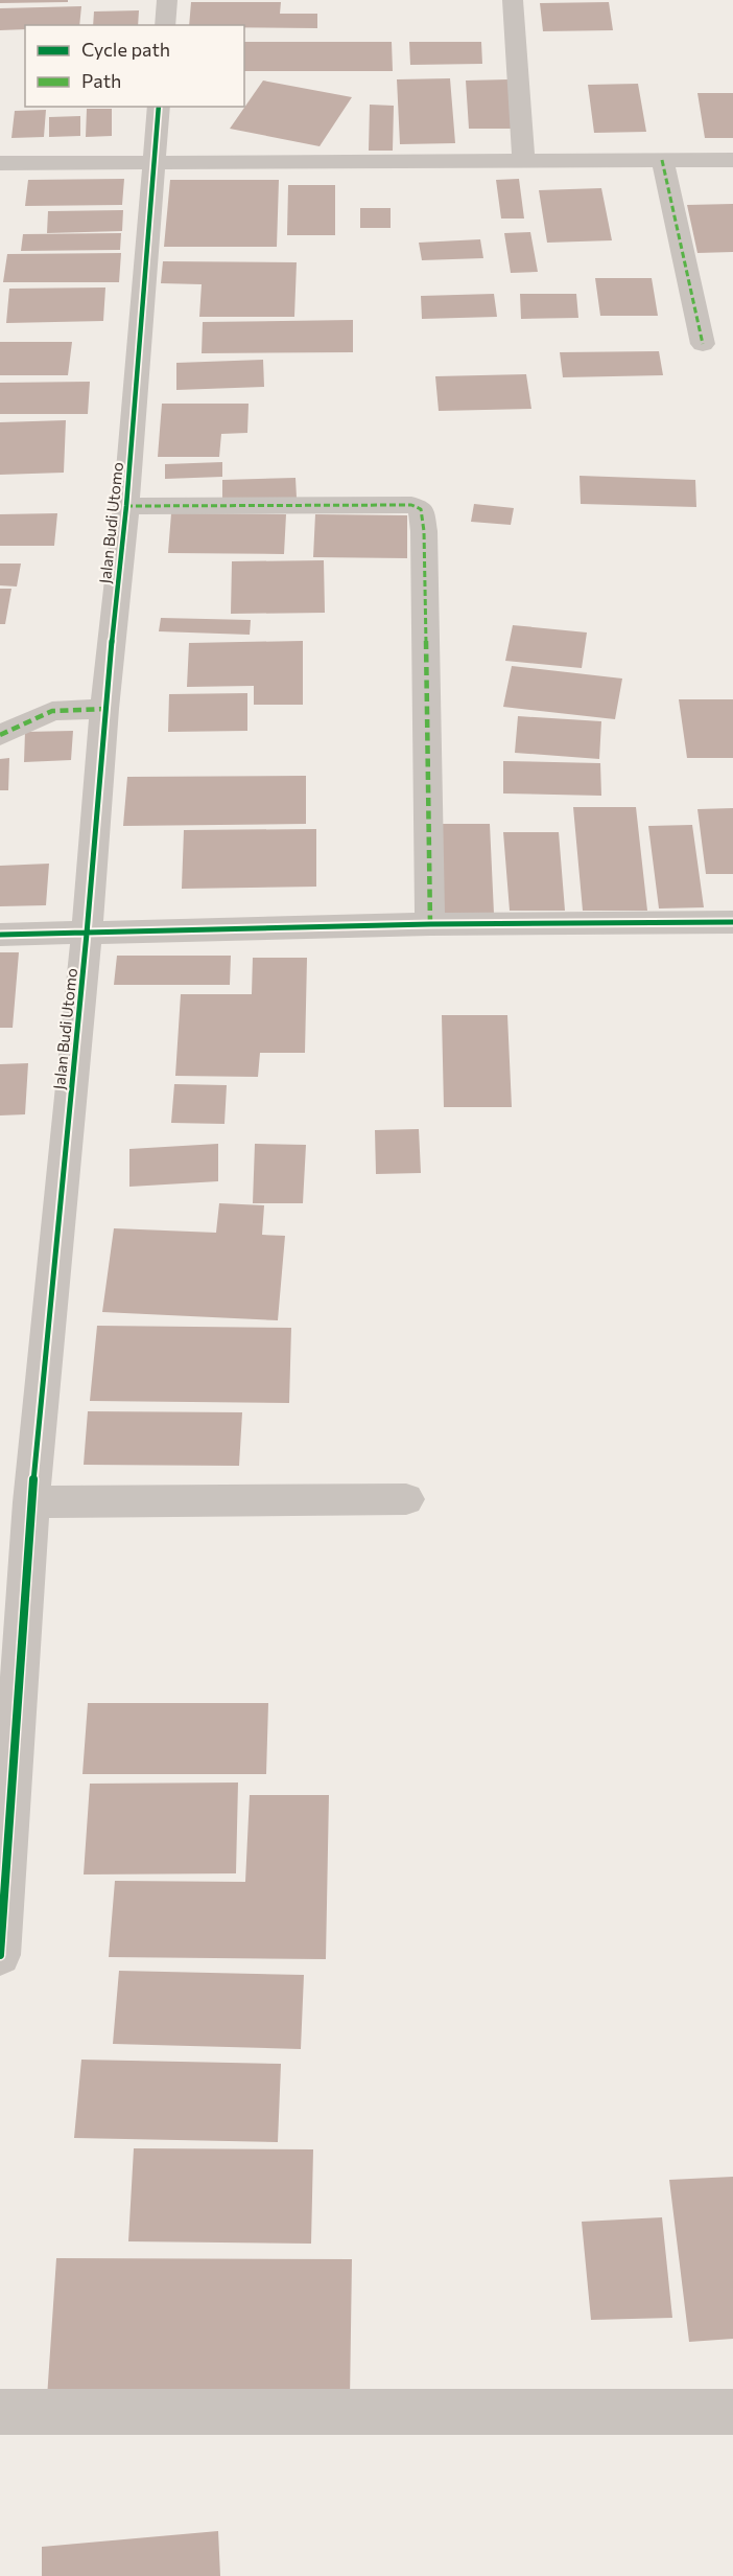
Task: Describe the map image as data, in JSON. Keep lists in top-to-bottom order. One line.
{"streets":{"street":["Jalan Budi Utomo"]},"legend":["Cycle path","Path"]}
